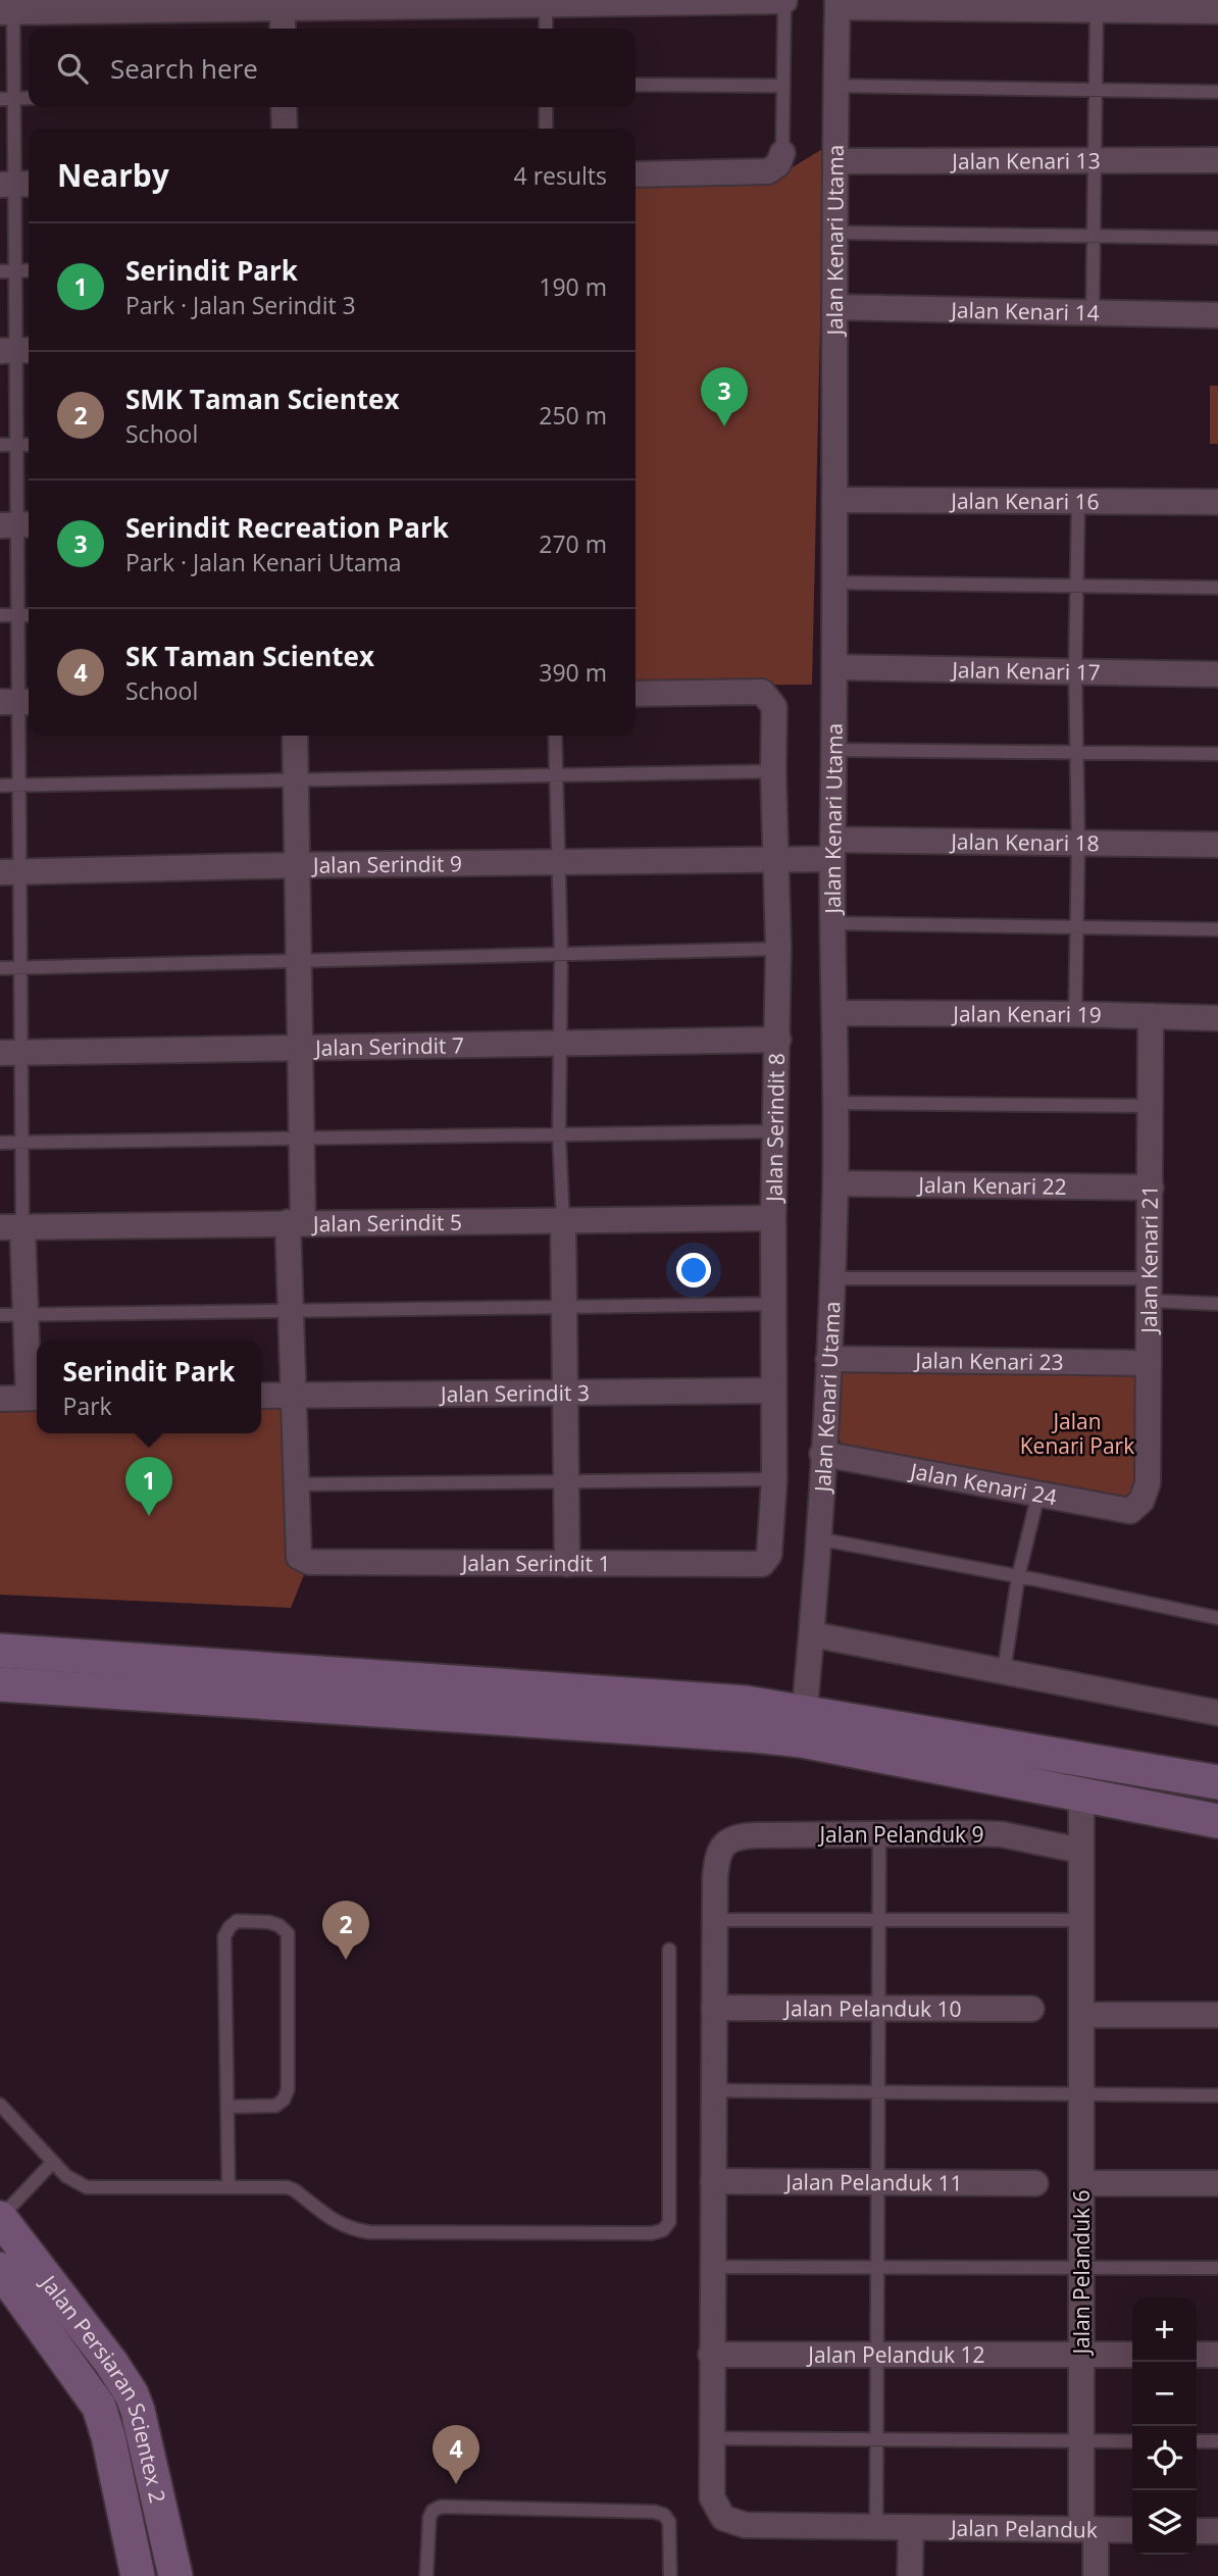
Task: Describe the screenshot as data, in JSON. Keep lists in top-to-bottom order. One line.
{"streets":{"street":["Jalan Kenari 13","Jalan Kenari Utama","Jalan Kenari 14","Jalan Kenari 16","Jalan Kenari 17","Jalan Kenari 18","Jalan Serindit 9","Jalan Kenari 19","Jalan Serindit 7","Jalan Serindit 8","Jalan Kenari 22","Jalan Serindit 5","Jalan Kenari 21","Jalan Kenari 23","Jalan Serindit 3","Jalan Kenari 24","Jalan Serindit 1","Jalan Pelanduk 9","Jalan Pelanduk 10","Jalan Pelanduk 11","Jalan Pelanduk 6","Jalan Pelanduk 12","Jalan Persiaran Scientex 2","Jalan Pelanduk"]},"crossings":[["Jalan Kenari 13","Jalan Kenari Utama"],["Jalan Kenari Utama","Jalan Kenari 14"],["Jalan Kenari Utama","Jalan Kenari 16"],["Jalan Kenari Utama","Jalan Kenari 17"],["Jalan Kenari Utama","Jalan Kenari 18"],["Jalan Kenari Utama","Jalan Kenari 19"],["Jalan Kenari Utama","Jalan Kenari 22"],["Jalan Kenari Utama","Jalan Kenari 23"],["Jalan Kenari Utama","Jalan Kenari 24"],["Jalan Kenari 18","Jalan Serindit 9"],["Jalan Kenari 18","Jalan Serindit 8"],["Jalan Serindit 9","Jalan Serindit 8"],["Jalan Kenari 19","Jalan Kenari 21"],["Jalan Serindit 7","Jalan Serindit 8"],["Jalan Serindit 8","Jalan Serindit 5"],["Jalan Serindit 8","Jalan Serindit 3"],["Jalan Serindit 8","Jalan Serindit 1"],["Jalan Kenari 22","Jalan Kenari 21"],["Jalan Kenari 21","Jalan Kenari 23"],["Jalan Kenari 21","Jalan Kenari 24"],["Jalan Pelanduk 9","Jalan Pelanduk 6"],["Jalan Pelanduk 6","Jalan Pelanduk 12"],["Jalan Pelanduk 6","Jalan Pelanduk"]],"parks":["Jalan Kenari Park"],"page":{"search":"Search here","heading":["Nearby","4 results"],"list":[{"mark":"1","name":"Serindit Park","note":"Park · Jalan Serindit 3","value":"190 m"},{"mark":"2","name":"SMK Taman Scientex","note":"School","value":"250 m"},{"mark":"3","name":"Serindit Recreation Park","note":"Park · Jalan Kenari Utama","value":"270 m"},{"mark":"4","name":"SK Taman Scientex","note":"School","value":"390 m"}],"pins":["3","1","2","4"],"popup":["Serindit Park","Park"],"map_buttons":["+","−"]}}
